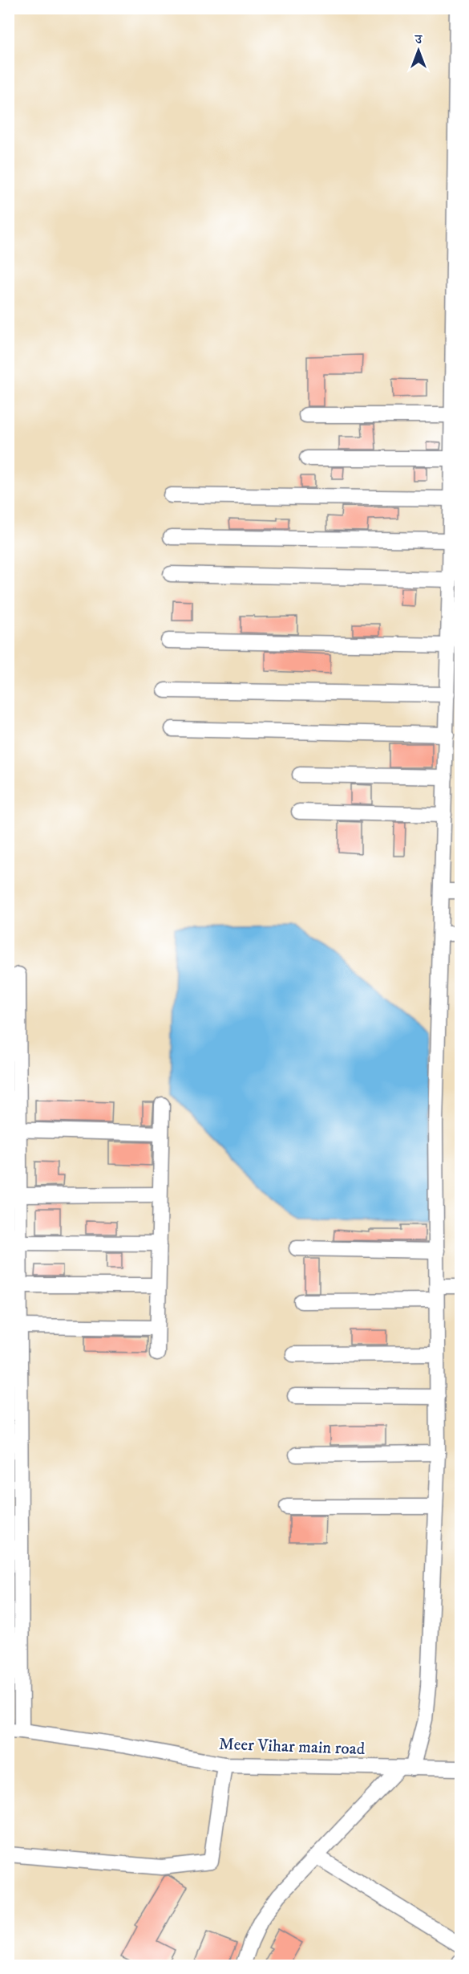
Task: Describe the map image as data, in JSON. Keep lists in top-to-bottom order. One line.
{"streets":{"street":["Meer Vihar main road"]},"north":"top"}
